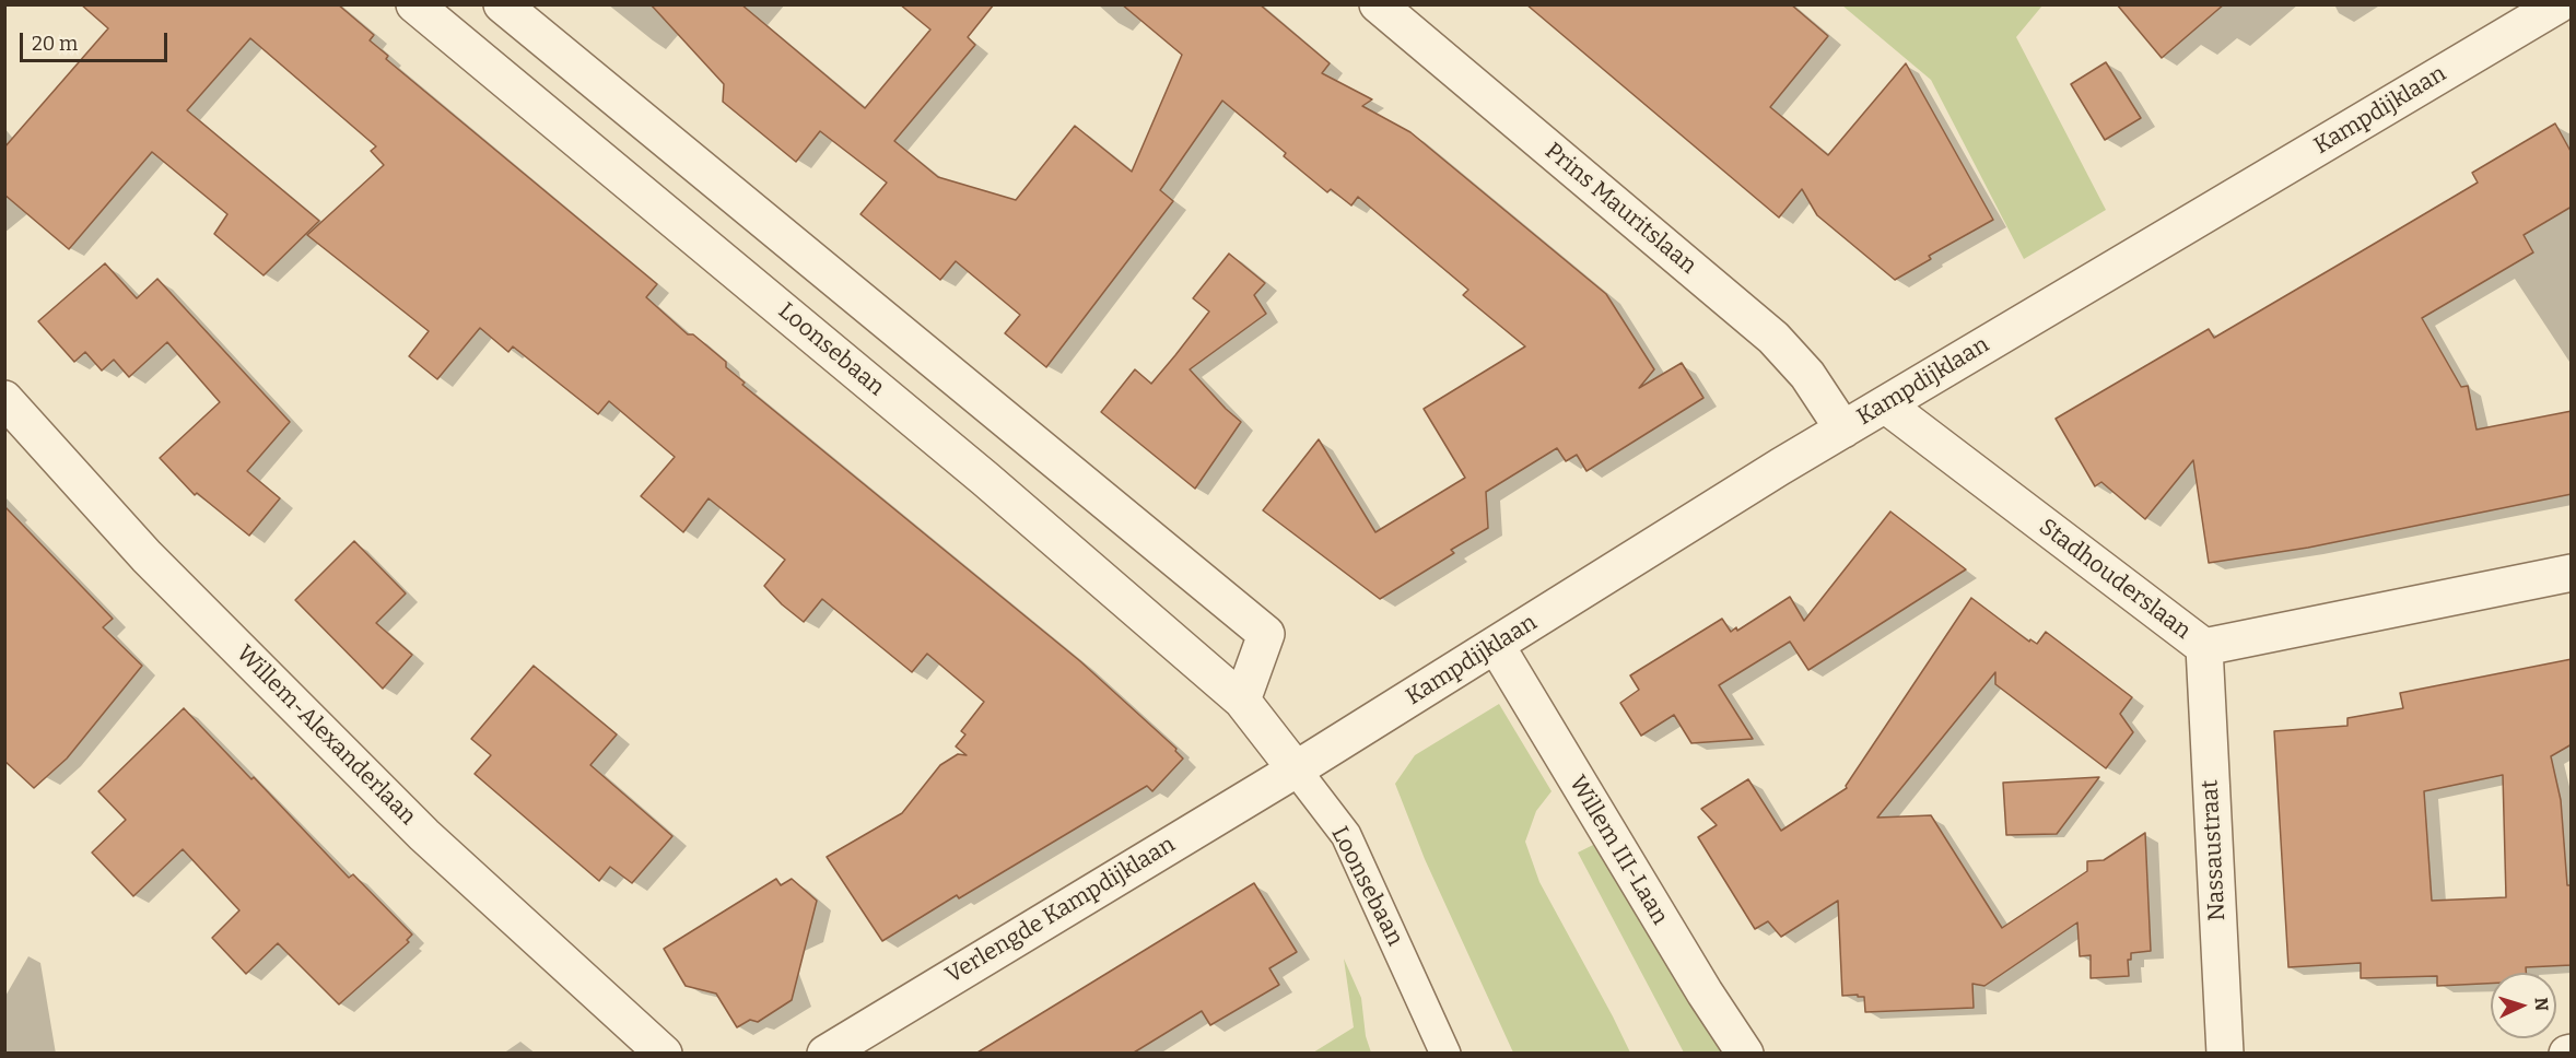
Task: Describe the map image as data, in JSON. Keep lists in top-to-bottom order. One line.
{"streets":{"street":["Kampdijklaan","Prins Mauritslaan","Loonsebaan","Stadhouderslaan","Willem-Alexanderlaan","Willem III-Laan","Nassaustraat","Verlengde Kampdijklaan"]},"crossings":[["Kampdijklaan","Prins Mauritslaan"],["Kampdijklaan","Loonsebaan"],["Kampdijklaan","Stadhouderslaan"],["Kampdijklaan","Willem III-Laan"],["Kampdijklaan","Verlengde Kampdijklaan"],["Loonsebaan","Verlengde Kampdijklaan"],["Stadhouderslaan","Nassaustraat"]],"scale_bar":"20 m","north":"right"}
